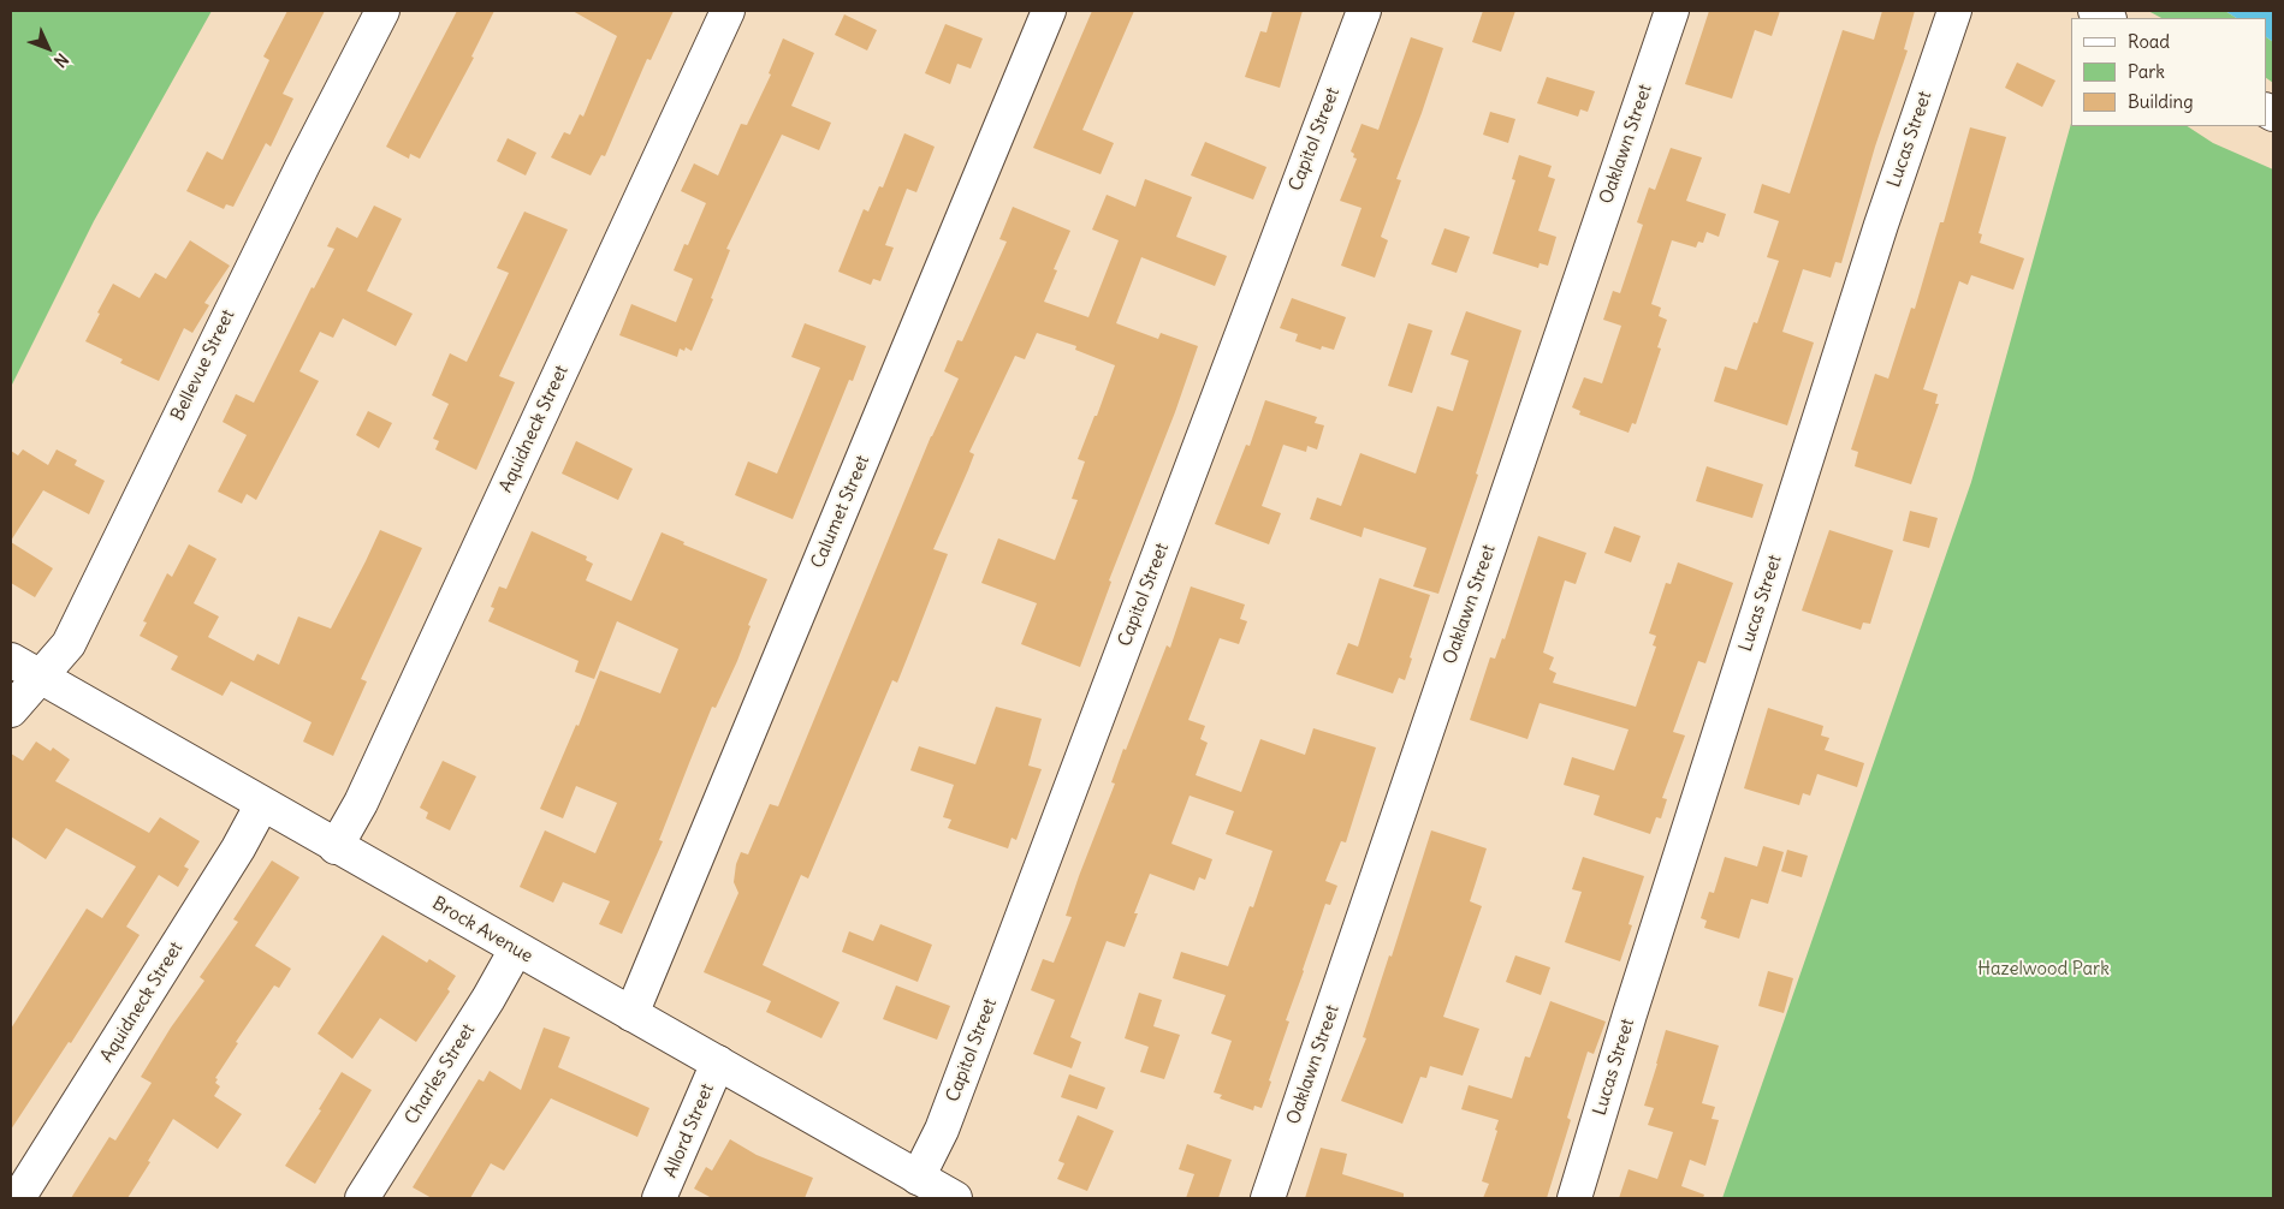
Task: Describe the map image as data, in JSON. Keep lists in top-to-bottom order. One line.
{"streets":{"street":["Capitol Street","Lucas Street","Oaklawn Street","Bellevue Street","Aquidneck Street","Calumet Street","Brock Avenue","Charles Street","Allord Street"]},"crossings":[["Capitol Street","Brock Avenue"],["Bellevue Street","Brock Avenue"],["Aquidneck Street","Brock Avenue"],["Calumet Street","Brock Avenue"],["Brock Avenue","Charles Street"],["Brock Avenue","Allord Street"]],"parks":["Hazelwood Park"],"legend":["Road","Park","Building"],"north":"bottom right"}
